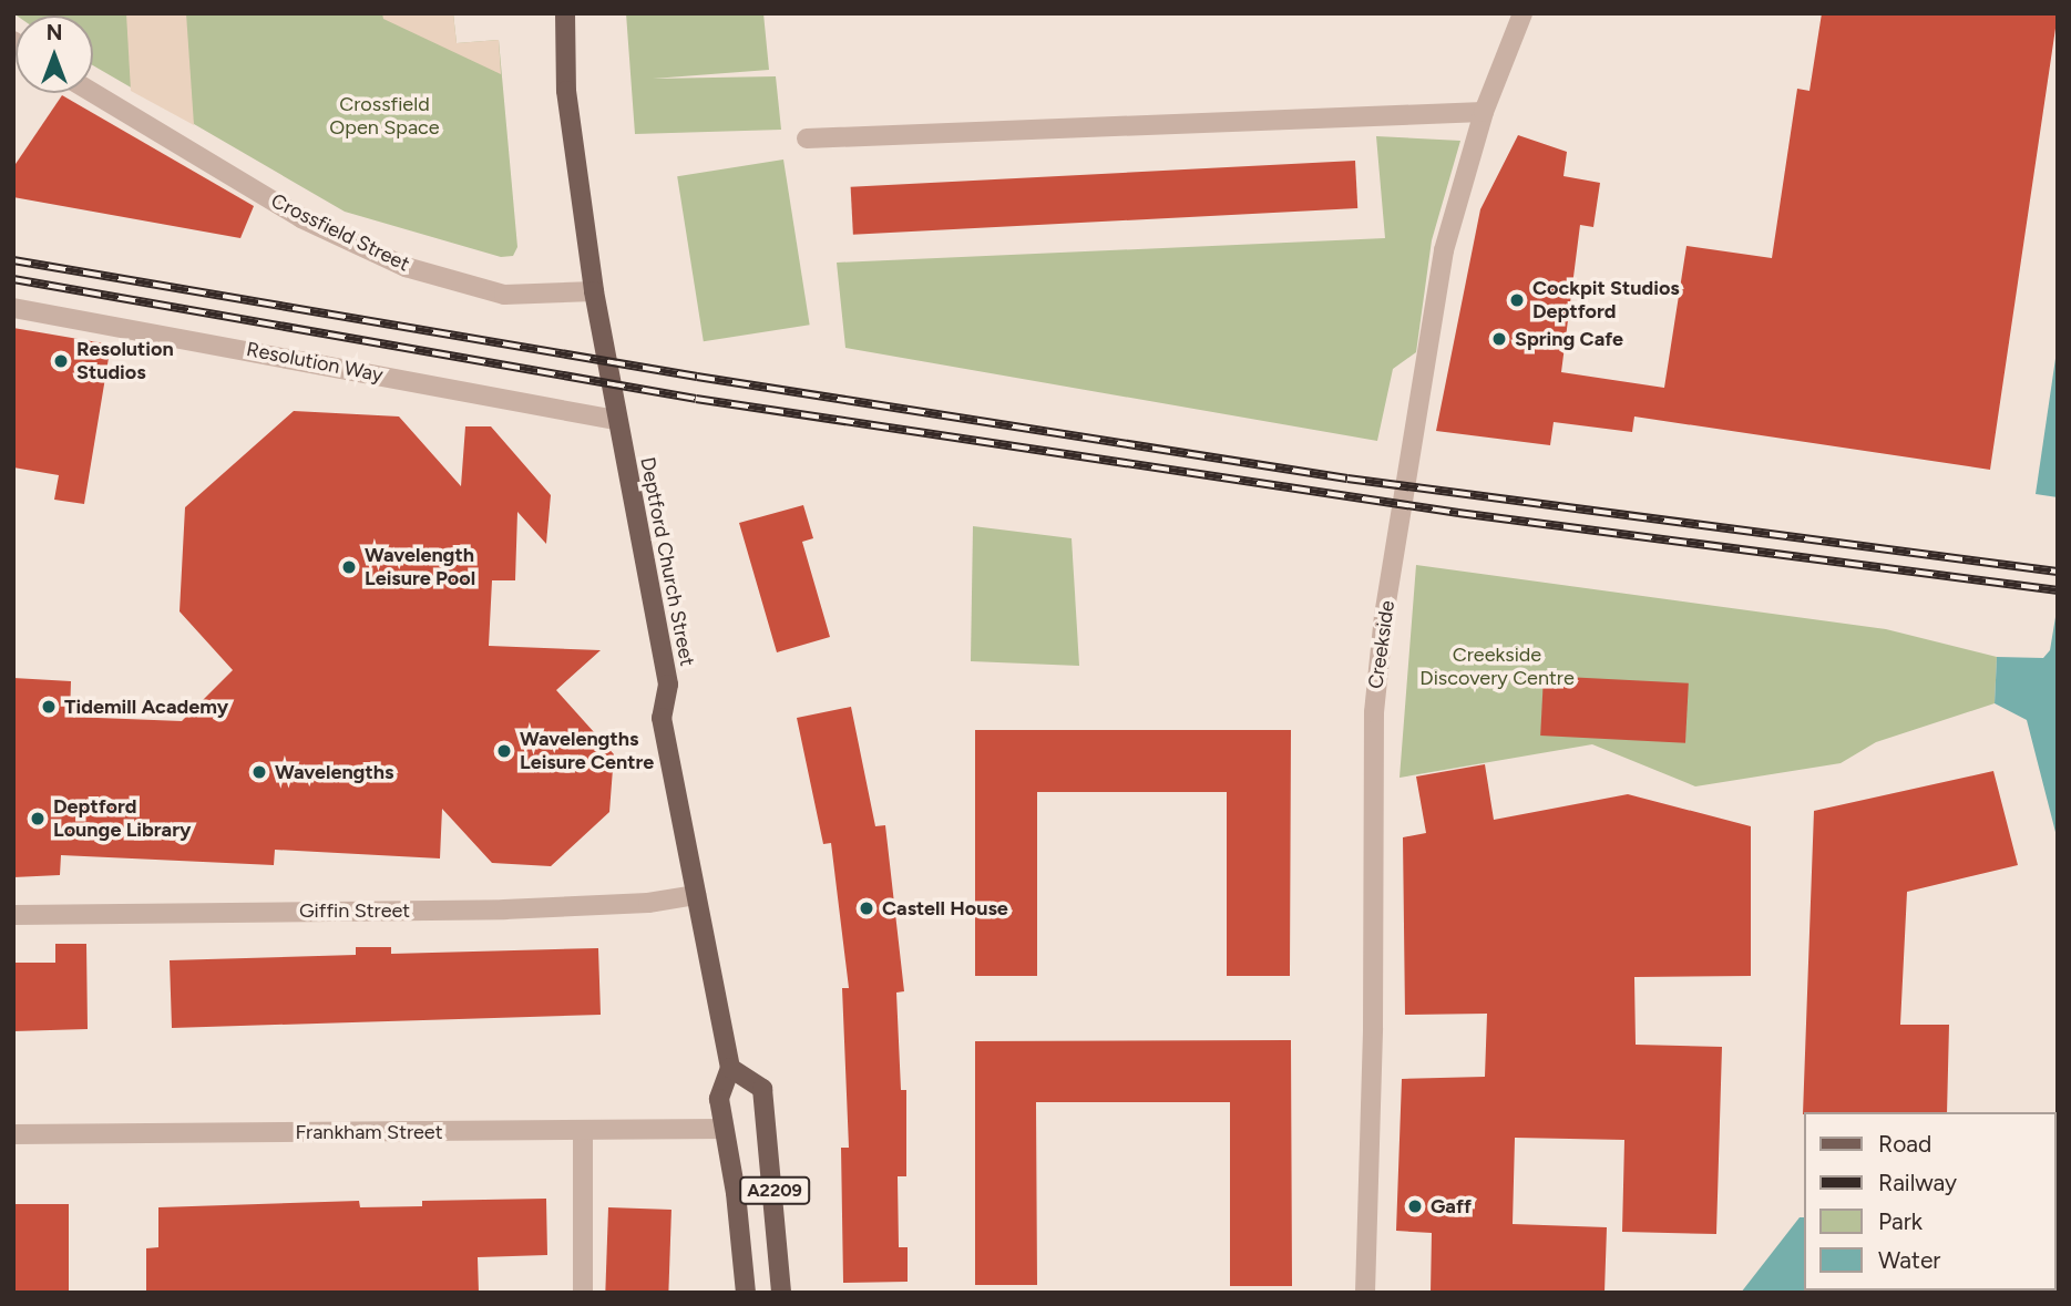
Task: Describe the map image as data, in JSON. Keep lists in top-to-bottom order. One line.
{"streets":{"main road":["Deptford Church Street","A2209"],"street":["Crossfield Street","Resolution Way","Creekside","Giffin Street","Frankham Street"]},"crossings":[["Crossfield Street","Deptford Church Street"],["Resolution Way","Deptford Church Street"],["Deptford Church Street","Giffin Street"],["Deptford Church Street","Frankham Street"],["Deptford Church Street","A2209"]],"parks":["Crossfield Open Space","Creekside Discovery Centre"],"places":["Cockpit Studios Deptford","Spring Cafe","Resolution Studios","Wavelength Leisure Pool","Tidemill Academy","Wavelengths Leisure Centre","Wavelengths","Deptford Lounge Library","Castell House","Gaff"],"legend":["Road","Railway","Park","Water"],"north":"top"}
